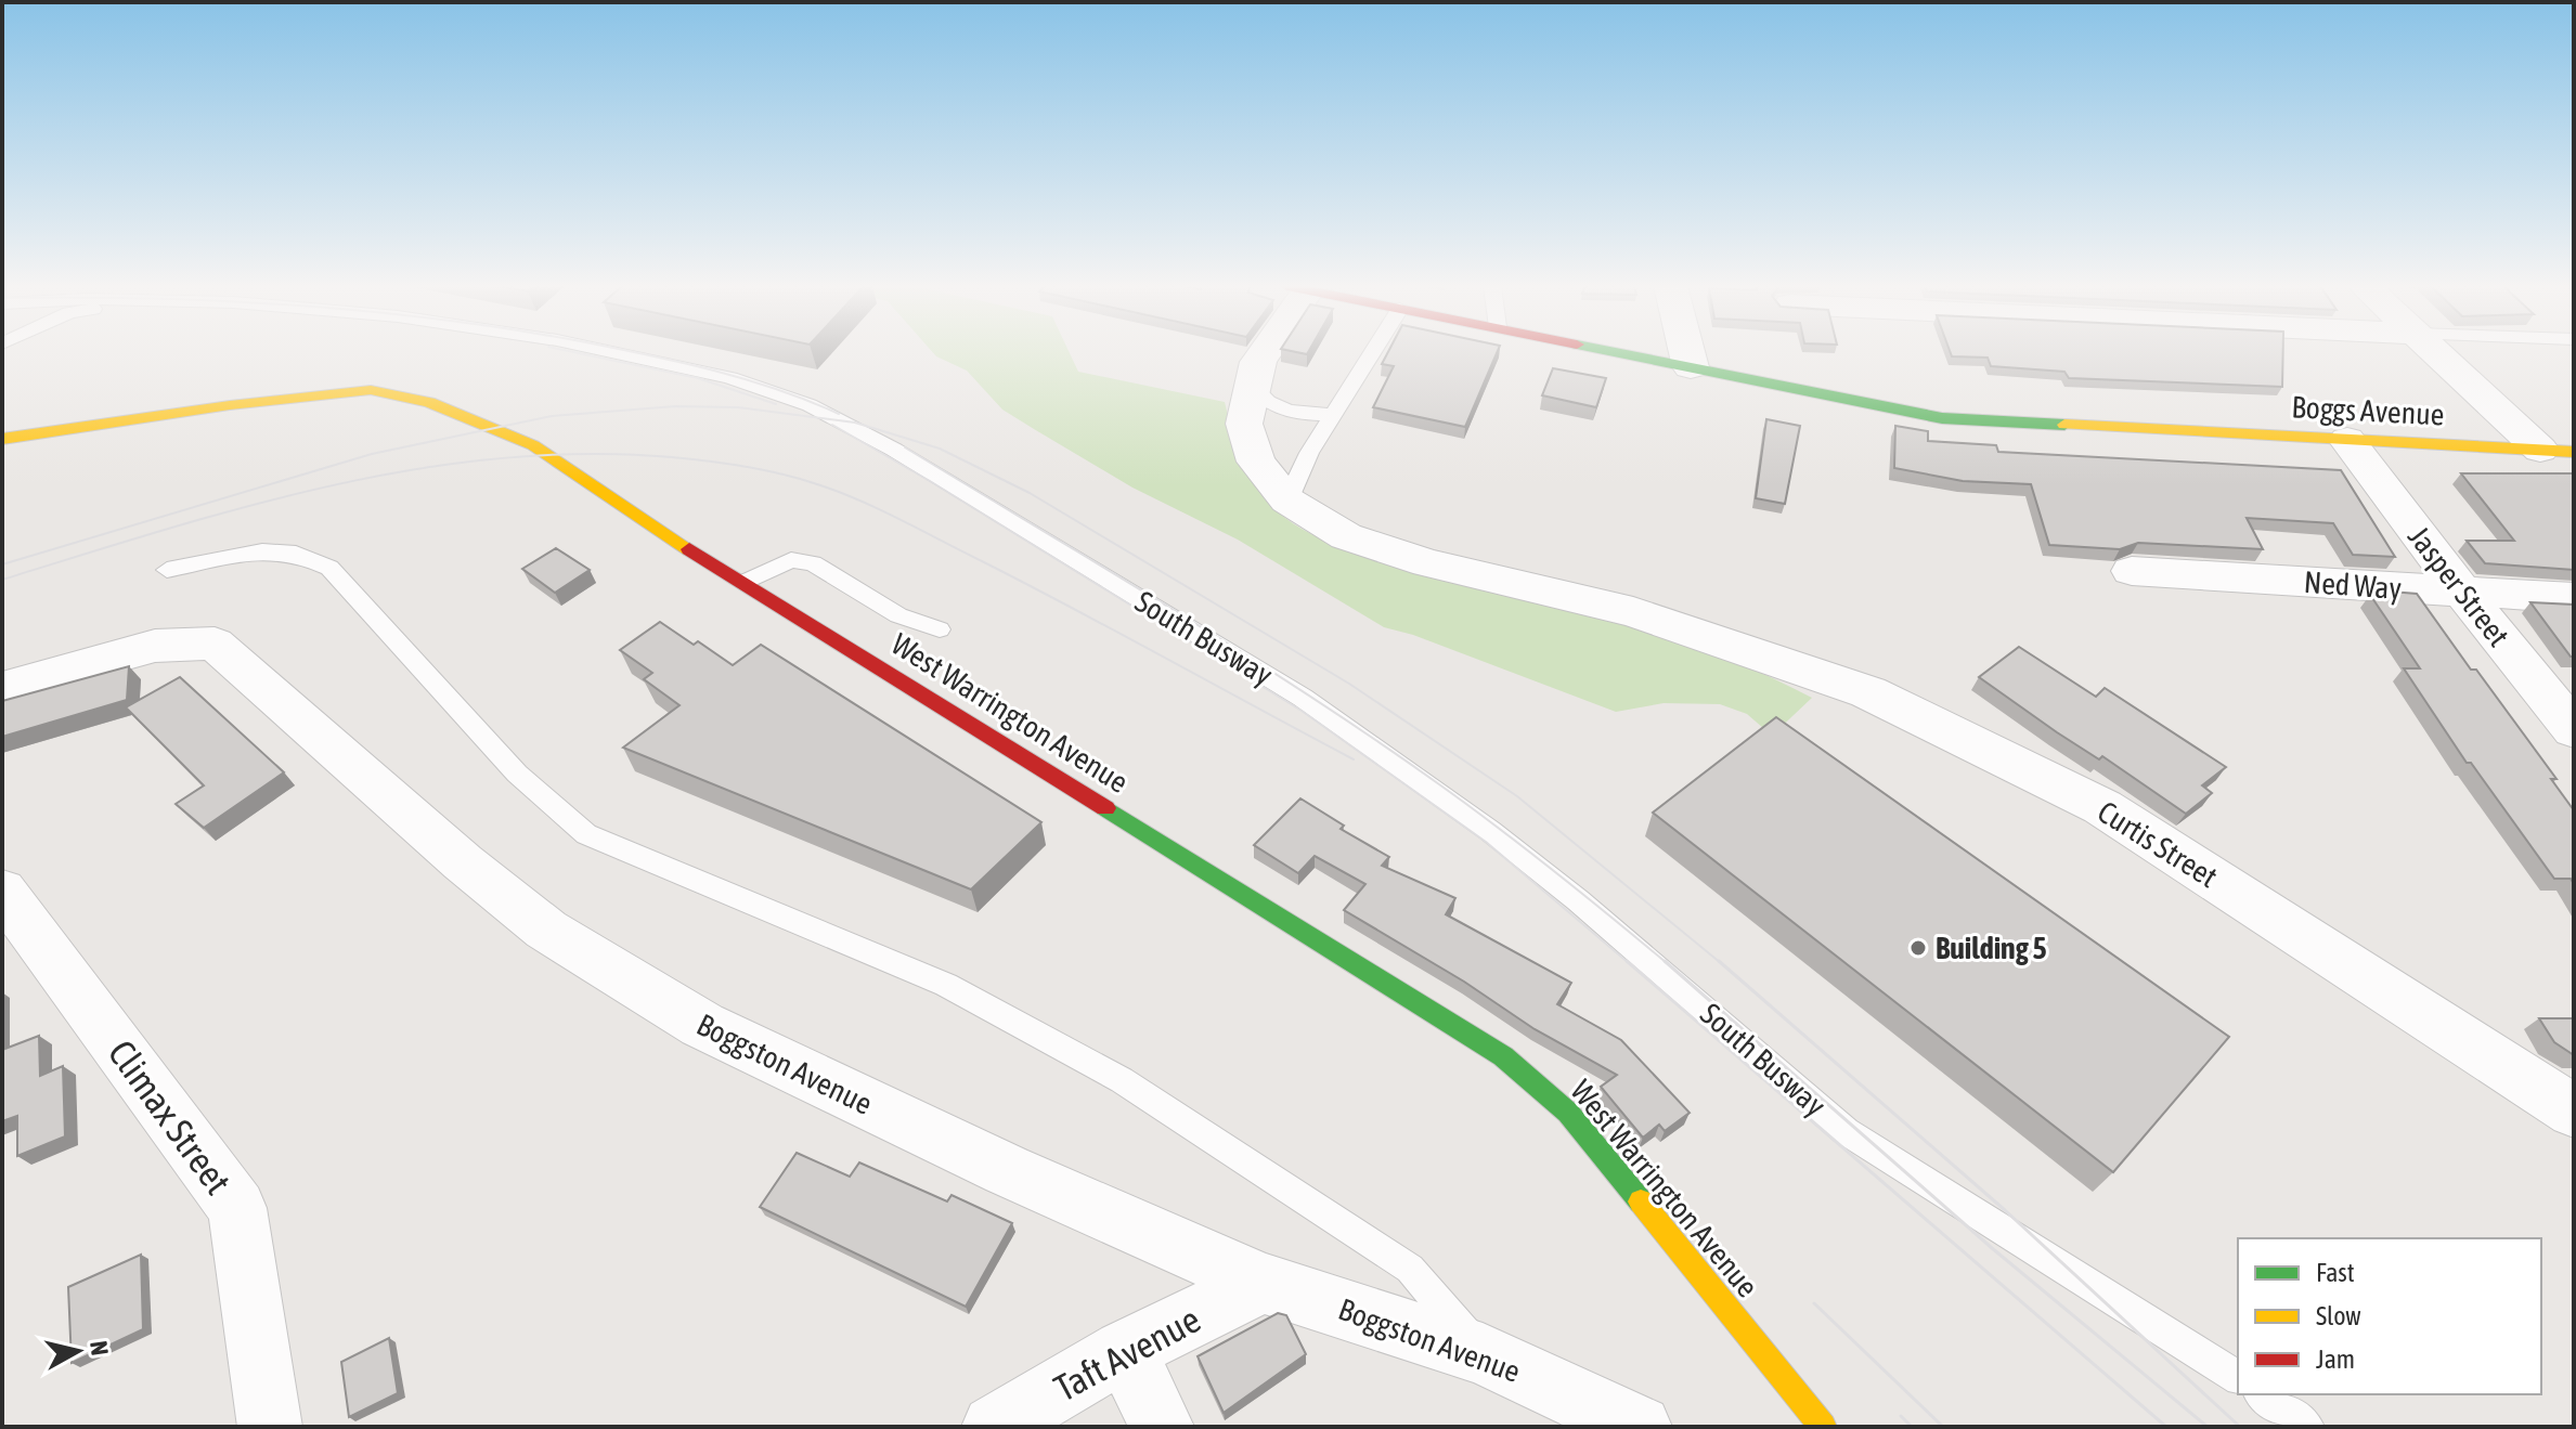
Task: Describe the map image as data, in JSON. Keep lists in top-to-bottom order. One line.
{"streets":{"main road":["Boggs Avenue","West Warrington Avenue"],"street":["Ned Way","Jasper Street","Curtis Street","Boggston Avenue","Climax Street","Taft Avenue"],"lane":["South Busway"]},"crossings":[["Boggs Avenue","Jasper Street"],["Ned Way","Jasper Street"],["Boggston Avenue","Taft Avenue"]],"places":["Building 5"],"legend":["Fast","Slow","Jam"],"north":"right"}
